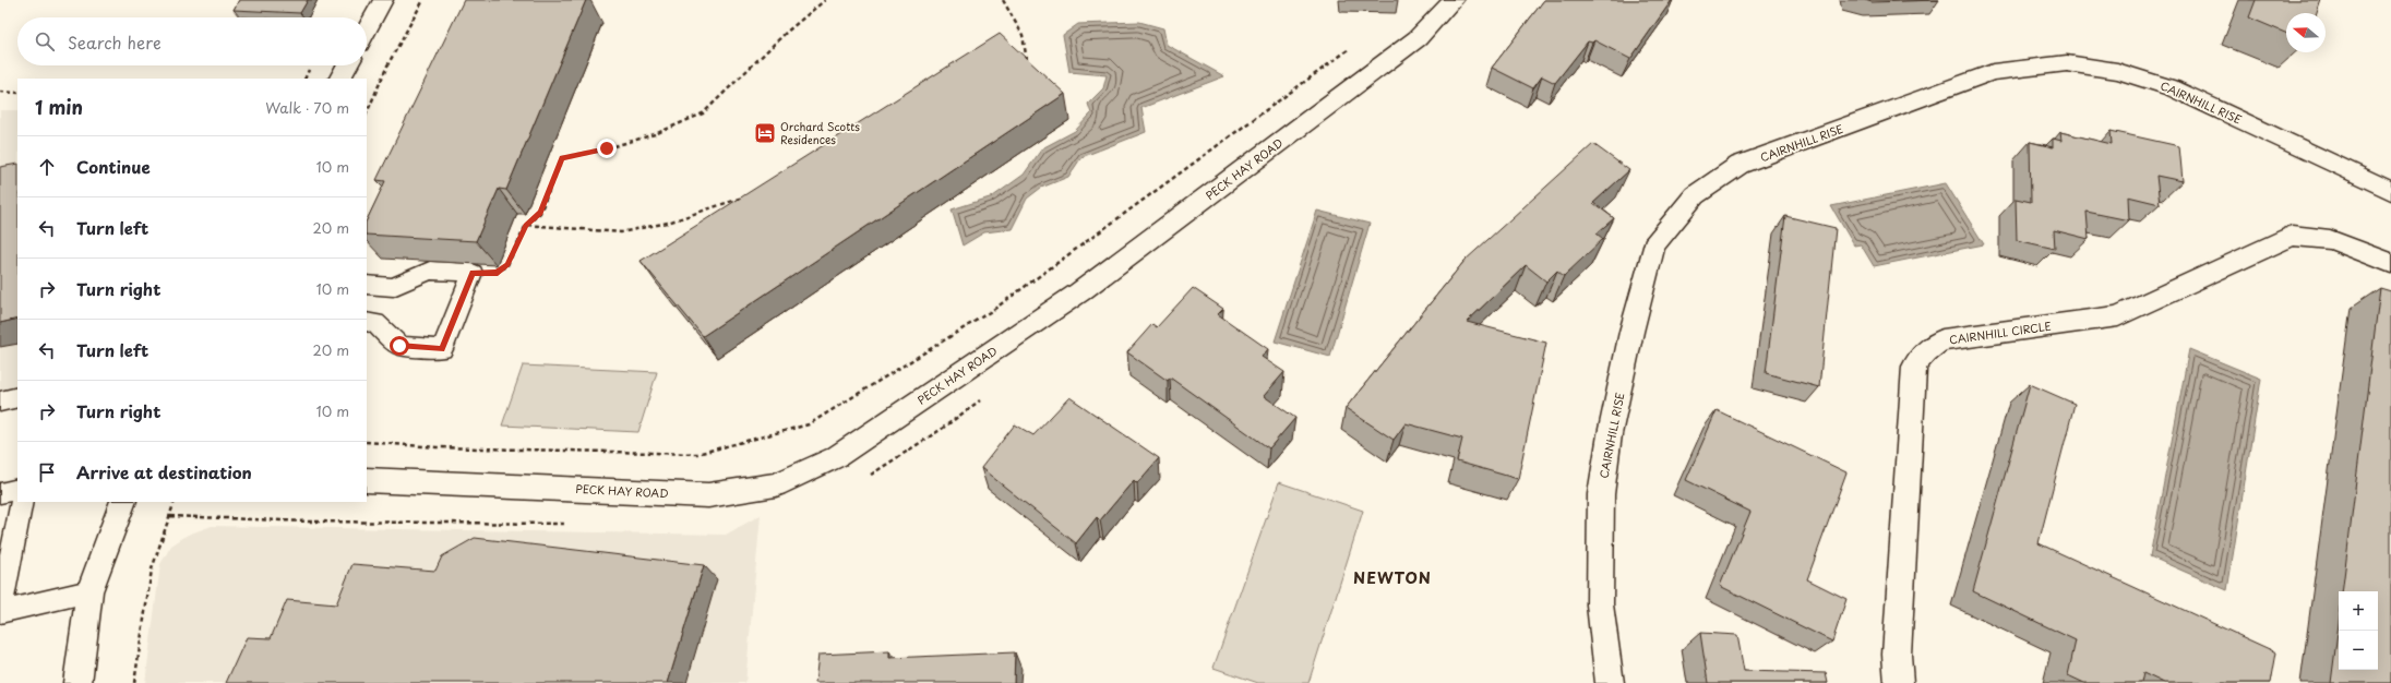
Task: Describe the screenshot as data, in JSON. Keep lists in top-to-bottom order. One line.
{"streets":{"street":["CAIRNHILL RISE","PECK HAY ROAD","CAIRNHILL CIRCLE"]},"districts":["NEWTON"],"places":{"hotel":["Orchard Scotts Residences"]},"north":"left","page":{"search":"Search here","heading":["1 min","Walk · 70 m"],"list":[["Continue","10 m"],["Turn left","20 m"],["Turn right","10 m"],["Turn left","20 m"],["Turn right","10 m"],"Arrive at destination"],"map_buttons":["+","−"]}}
